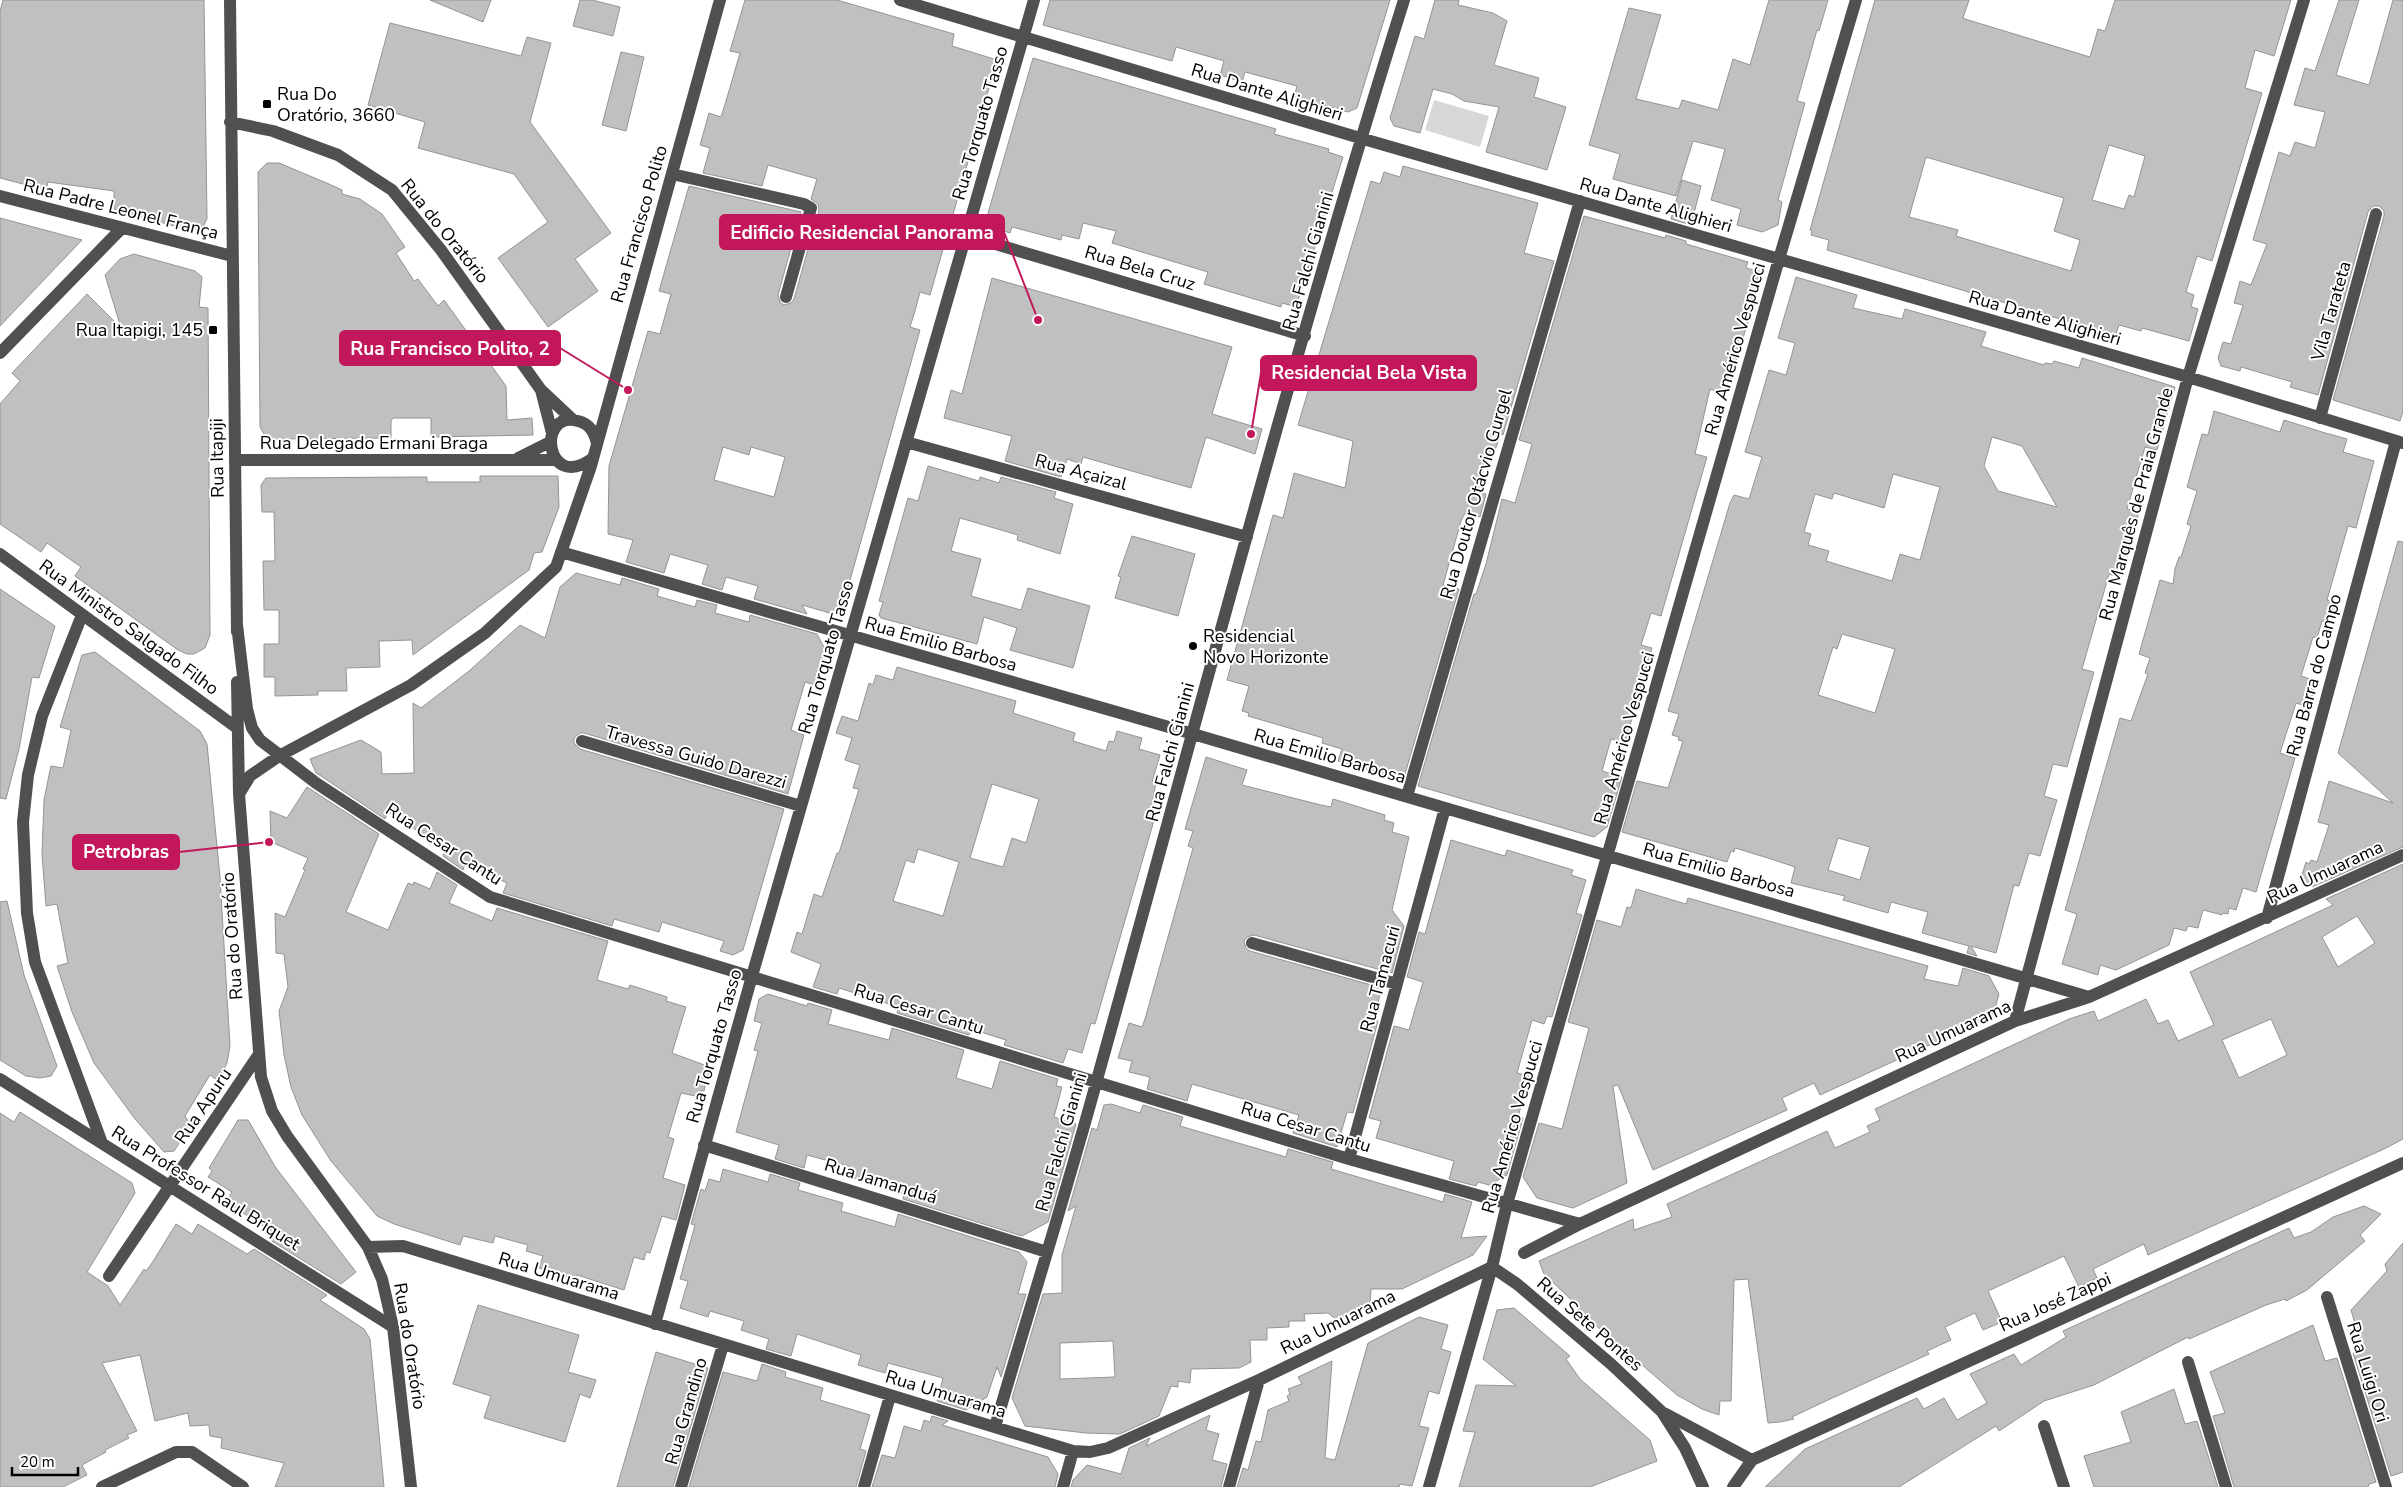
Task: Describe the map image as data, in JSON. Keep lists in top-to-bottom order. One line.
{"streets":{"street":["Rua Dante Alighieri","Rua Torquato Tasso","Rua Padre Leonel França","Rua Francisco Polito","Rua do Oratório","Rua Falchi Gianini","Rua Bela Cruz","Vila Tarateta","Rua Américo Vespucci","Rua Delegado Ermani Braga","Rua Itapiji","Rua Açaizal","Rua Doutor Otácvio Gurgel","Rua Marquês de Praia Grande","Rua Ministro Salgado Filho","Rua Emilio Barbosa","Rua Barra do Campo","Travessa Guido Darezzi","Rua Cesar Cantu","Rua Umuarama","Rua Tamacuri","Rua Apuru","Rua Jamanduá","Rua Professor Raul Briquet","Rua José Zappi","Rua Sete Pontes","Rua Luigi Ori","Rua Grandino"]},"crossings":[["Rua Dante Alighieri","Rua Torquato Tasso"],["Rua Dante Alighieri","Rua Falchi Gianini"],["Rua Dante Alighieri","Vila Tarateta"],["Rua Dante Alighieri","Rua Américo Vespucci"],["Rua Dante Alighieri","Rua Doutor Otácvio Gurgel"],["Rua Dante Alighieri","Rua Marquês de Praia Grande"],["Rua Dante Alighieri","Rua Barra do Campo"],["Rua Torquato Tasso","Rua Bela Cruz"],["Rua Torquato Tasso","Rua Açaizal"],["Rua Torquato Tasso","Rua Emilio Barbosa"],["Rua Torquato Tasso","Travessa Guido Darezzi"],["Rua Torquato Tasso","Rua Cesar Cantu"],["Rua Torquato Tasso","Rua Umuarama"],["Rua Torquato Tasso","Rua Jamanduá"],["Rua Padre Leonel França","Rua Itapiji"],["Rua Francisco Polito","Rua do Oratório"],["Rua Francisco Polito","Rua Delegado Ermani Braga"],["Rua do Oratório","Rua Delegado Ermani Braga"],["Rua do Oratório","Rua Itapiji"],["Rua do Oratório","Rua Umuarama"],["Rua do Oratório","Rua Apuru"],["Rua do Oratório","Rua Professor Raul Briquet"],["Rua Falchi Gianini","Rua Bela Cruz"],["Rua Falchi Gianini","Rua Açaizal"],["Rua Falchi Gianini","Rua Emilio Barbosa"],["Rua Falchi Gianini","Rua Cesar Cantu"],["Rua Falchi Gianini","Rua Umuarama"],["Rua Falchi Gianini","Rua Jamanduá"],["Rua Américo Vespucci","Rua Emilio Barbosa"],["Rua Américo Vespucci","Rua Cesar Cantu"],["Rua Américo Vespucci","Rua Umuarama"],["Rua Américo Vespucci","Rua Sete Pontes"],["Rua Delegado Ermani Braga","Rua Itapiji"],["Rua Itapiji","Rua Ministro Salgado Filho"],["Rua Itapiji","Rua Cesar Cantu"],["Rua Doutor Otácvio Gurgel","Rua Emilio Barbosa"],["Rua Marquês de Praia Grande","Rua Emilio Barbosa"],["Rua Marquês de Praia Grande","Rua Umuarama"],["Rua Emilio Barbosa","Rua Umuarama"],["Rua Emilio Barbosa","Rua Tamacuri"],["Rua Barra do Campo","Rua Umuarama"],["Rua Cesar Cantu","Rua Umuarama"],["Rua Cesar Cantu","Rua Tamacuri"],["Rua Umuarama","Rua Sete Pontes"],["Rua Umuarama","Rua Grandino"],["Rua Apuru","Rua Professor Raul Briquet"],["Rua José Zappi","Rua Sete Pontes"]],"places":{"transit":["Rua Do Oratório, 3660","Rua Itapigi, 145"],"other":["Edificio Residencial Panorama","Rua Francisco Polito, 2","Residencial Bela Vista","Residencial Novo Horizonte","Petrobras"]},"scale_bar":"20 m"}
